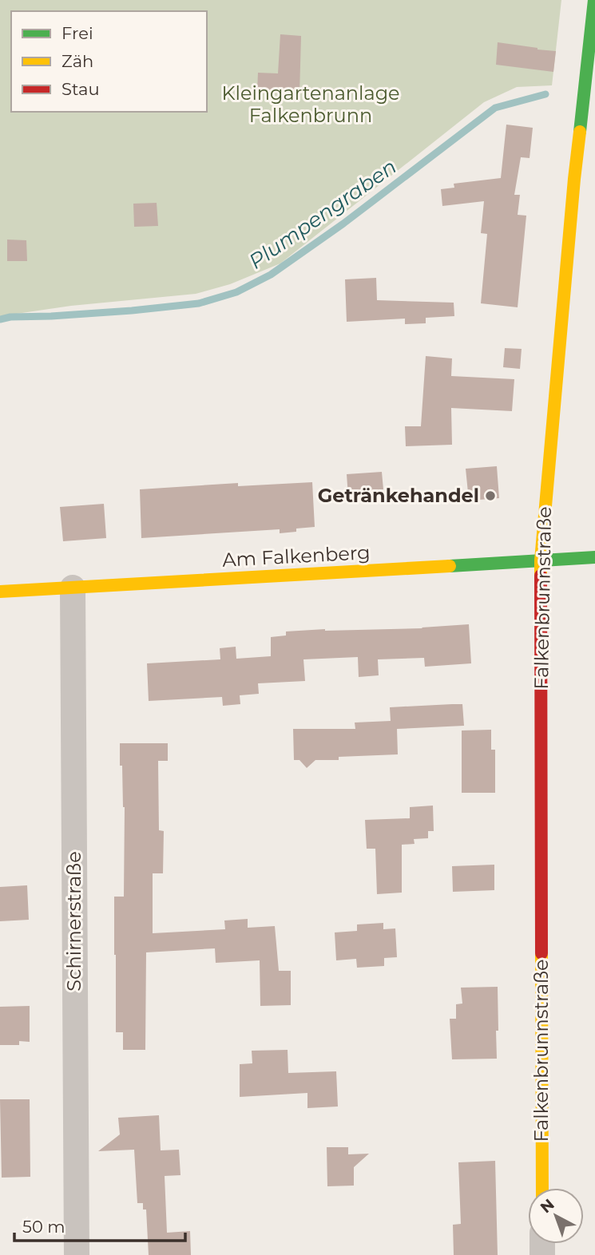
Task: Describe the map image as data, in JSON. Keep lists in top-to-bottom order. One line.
{"streets":{"street":["Am Falkenberg","Falkenbrunnstraße","Schirnerstraße"]},"crossings":[["Am Falkenberg","Falkenbrunnstraße"],["Am Falkenberg","Schirnerstraße"]],"water":["Plumpengraben"],"parks":["Kleingartenanlage Falkenbrunn"],"places":["Getränkehandel"],"legend":["Frei","Zäh","Stau"],"scale_bar":"50 m","north":"top left"}
